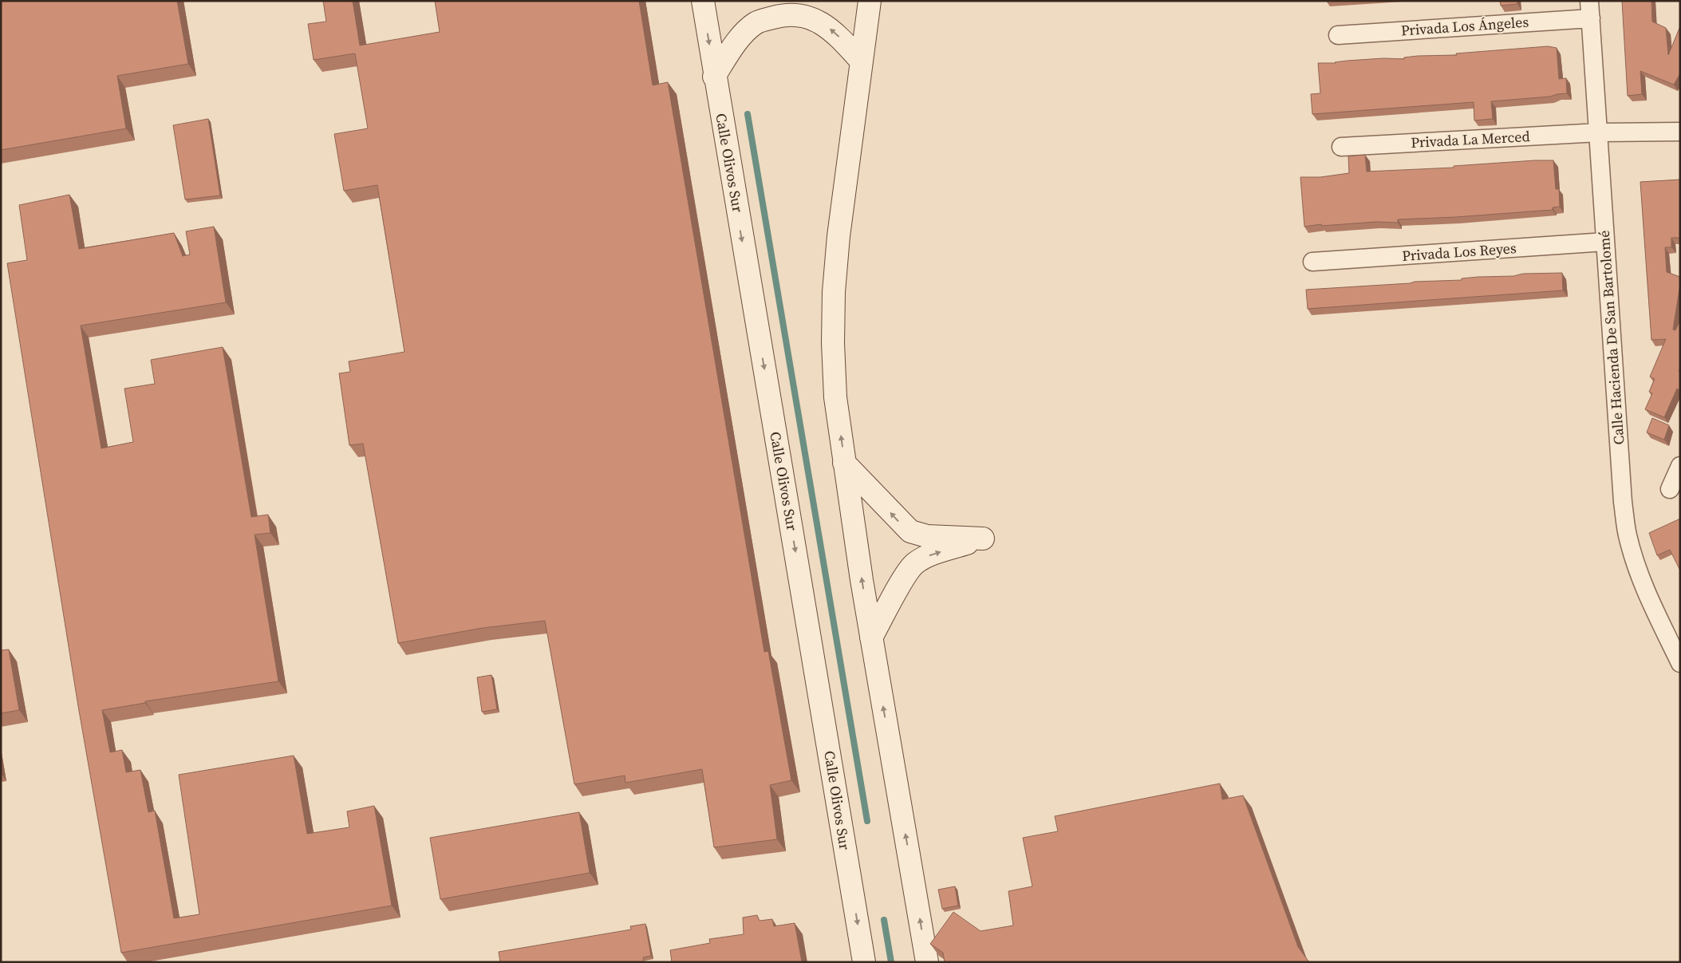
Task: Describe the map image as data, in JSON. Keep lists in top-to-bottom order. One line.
{"streets":{"main road":["Calle Olivos Sur"],"street":["Privada Los Ángeles","Privada La Merced","Privada Los Reyes","Calle Hacienda De San Bartolomé"]},"crossings":[["Privada Los Ángeles","Calle Hacienda De San Bartolomé"],["Privada La Merced","Calle Hacienda De San Bartolomé"],["Privada Los Reyes","Calle Hacienda De San Bartolomé"]]}
